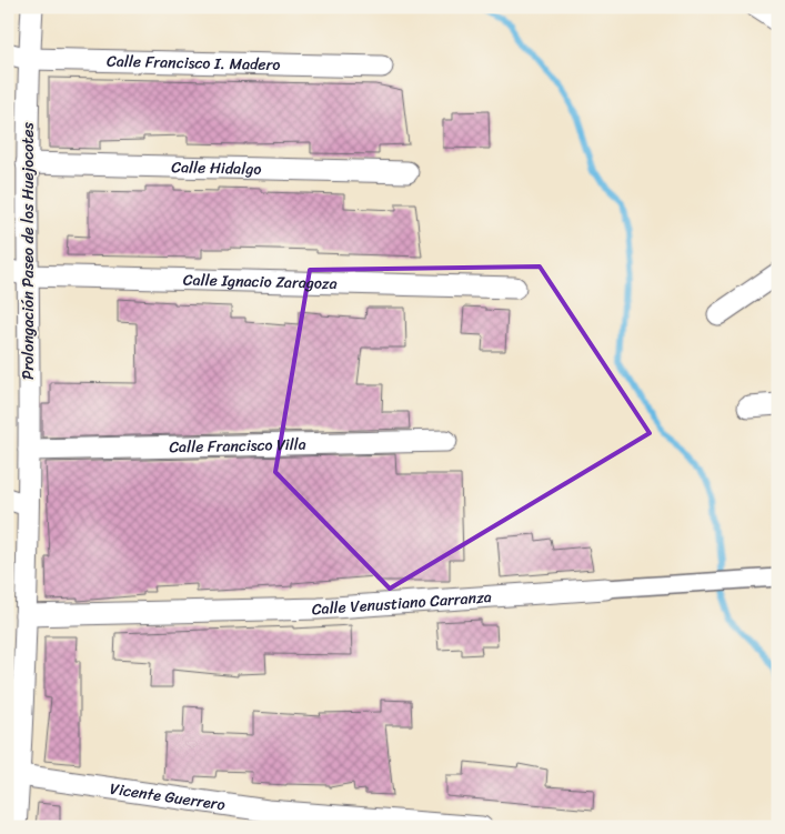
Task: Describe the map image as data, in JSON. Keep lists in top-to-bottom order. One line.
{"streets":{"street":["Calle Francisco I. Madero","Calle Hidalgo","Prolongación Paseo de los Huejocotes","Calle Ignacio Zaragoza","Calle Francisco Villa","Calle Venustiano Carranza","Vicente Guerrero"]},"crossings":[["Calle Francisco I. Madero","Prolongación Paseo de los Huejocotes"],["Calle Hidalgo","Prolongación Paseo de los Huejocotes"],["Prolongación Paseo de los Huejocotes","Calle Ignacio Zaragoza"],["Prolongación Paseo de los Huejocotes","Calle Francisco Villa"],["Prolongación Paseo de los Huejocotes","Calle Venustiano Carranza"],["Prolongación Paseo de los Huejocotes","Vicente Guerrero"]]}
